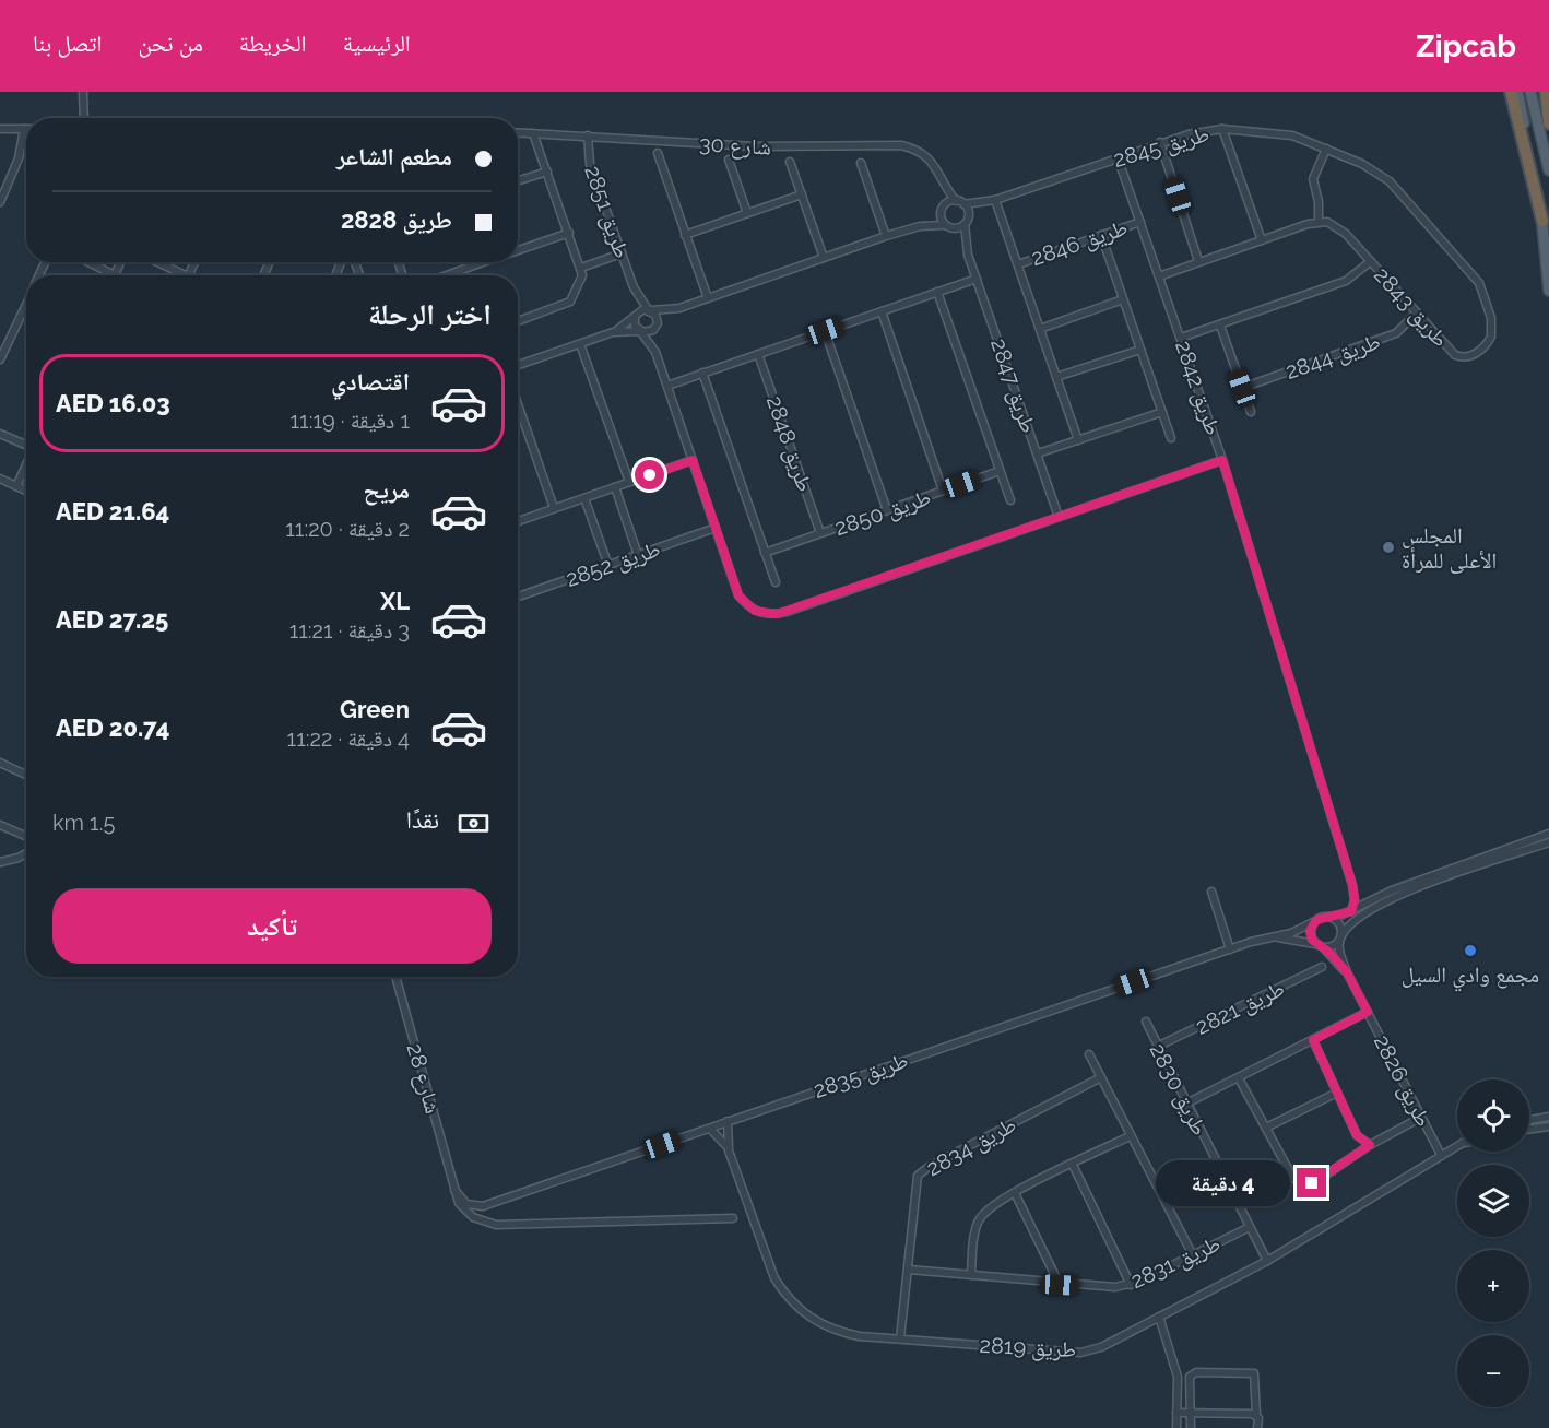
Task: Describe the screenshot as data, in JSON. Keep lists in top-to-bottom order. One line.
{"streets":{"street":["شارع 30","طريق 2845","طريق 2851","طريق 2846","طريق 2843","طريق 2844","طريق 2847","طريق 2842","طريق 2848","طريق 2850","طريق 2852","طريق 2821","طريق 2835","شارع 28","طريق 2826","طريق 2830","طريق 2834","طريق 2831","طريق 2819"]},"crossings":[["شارع 30","طريق 2845"],["شارع 30","طريق 2851"],["شارع 30","طريق 2847"],["طريق 2845","طريق 2846"],["طريق 2845","طريق 2843"],["طريق 2845","طريق 2847"],["طريق 2845","طريق 2842"],["طريق 2846","طريق 2842"],["طريق 2843","طريق 2844"],["طريق 2848","طريق 2850"],["طريق 2821","طريق 2830"],["طريق 2835","شارع 28"],["طريق 2835","طريق 2826"],["طريق 2835","طريق 2819"],["طريق 2826","طريق 2819"],["طريق 2830","طريق 2831"],["طريق 2830","طريق 2819"],["طريق 2834","طريق 2831"],["طريق 2834","طريق 2819"]],"places":["المجلس الأعلى للمرأة","مجمع وادي السيل"],"page":{"header":"Zipcab","nav":["الرئيسية","الخريطة","من نحن","اتصل بنا"],"banner":["مطعم الشاعر","طريق 2828"],"heading":"اختر الرحلة","list":[{"name":"اقتصادي","note":"1 دقيقة · 11:19","value":"AED 16.03"},{"name":"مريح","note":"2 دقيقة · 11:20","value":"AED 21.64"},{"name":"XL","note":"3 دقيقة · 11:21","value":"AED 27.25"},{"name":"Green","note":"4 دقيقة · 11:22","value":"AED 20.74"}],"pay":["نقدًا","1.5 km"],"buttons":"تأكيد","map_buttons":["+","−"],"bubble":"4 دقيقة"}}
